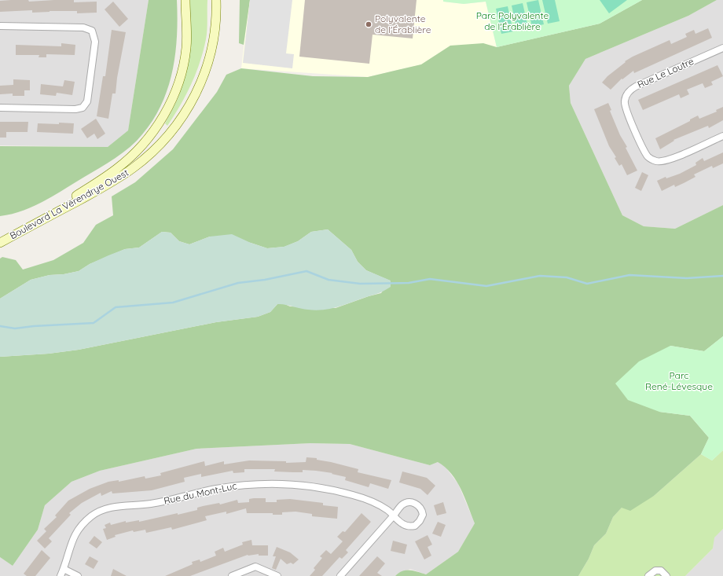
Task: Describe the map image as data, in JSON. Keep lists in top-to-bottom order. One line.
{"streets":{"main road":["Boulevard La Vérendrye Ouest"],"street":["Rue Le Loutre","Rue du Mont-Luc"]},"parks":["Parc Polyvalente de l'Érablière","Parc René-Lévesque"],"places":["Polyvalente de l'Érablière"]}
